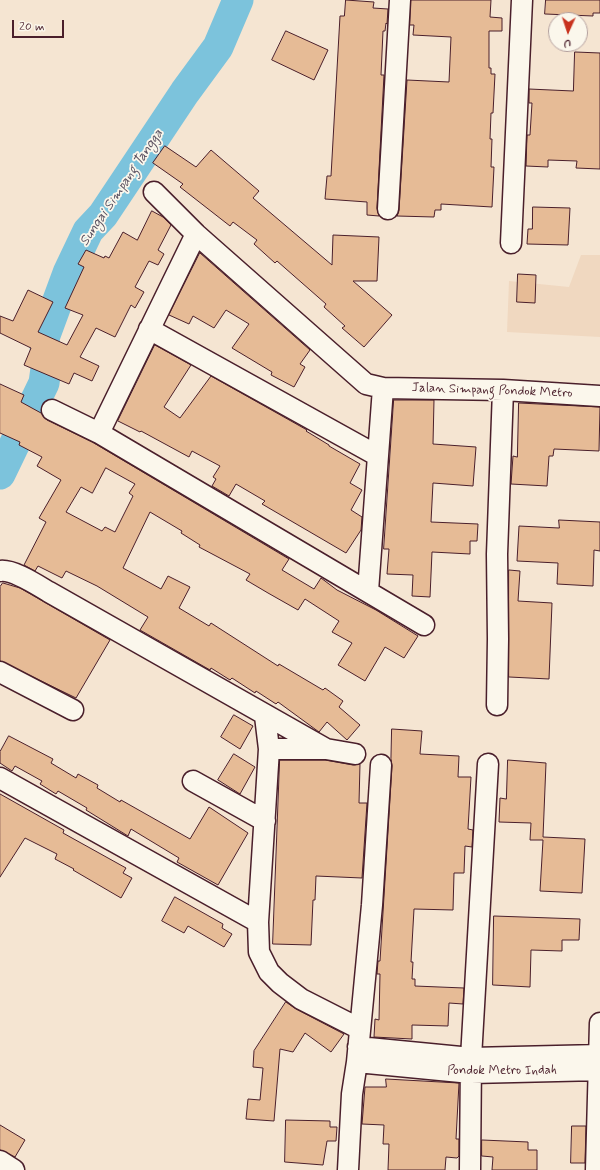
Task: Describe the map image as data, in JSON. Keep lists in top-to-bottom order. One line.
{"streets":{"street":["Jalan Simpang Pondok Metro","Pondok Metro Indah"]},"water":["Sungai Simpang Tangga"],"scale_bar":"20 m","north":"bottom"}
